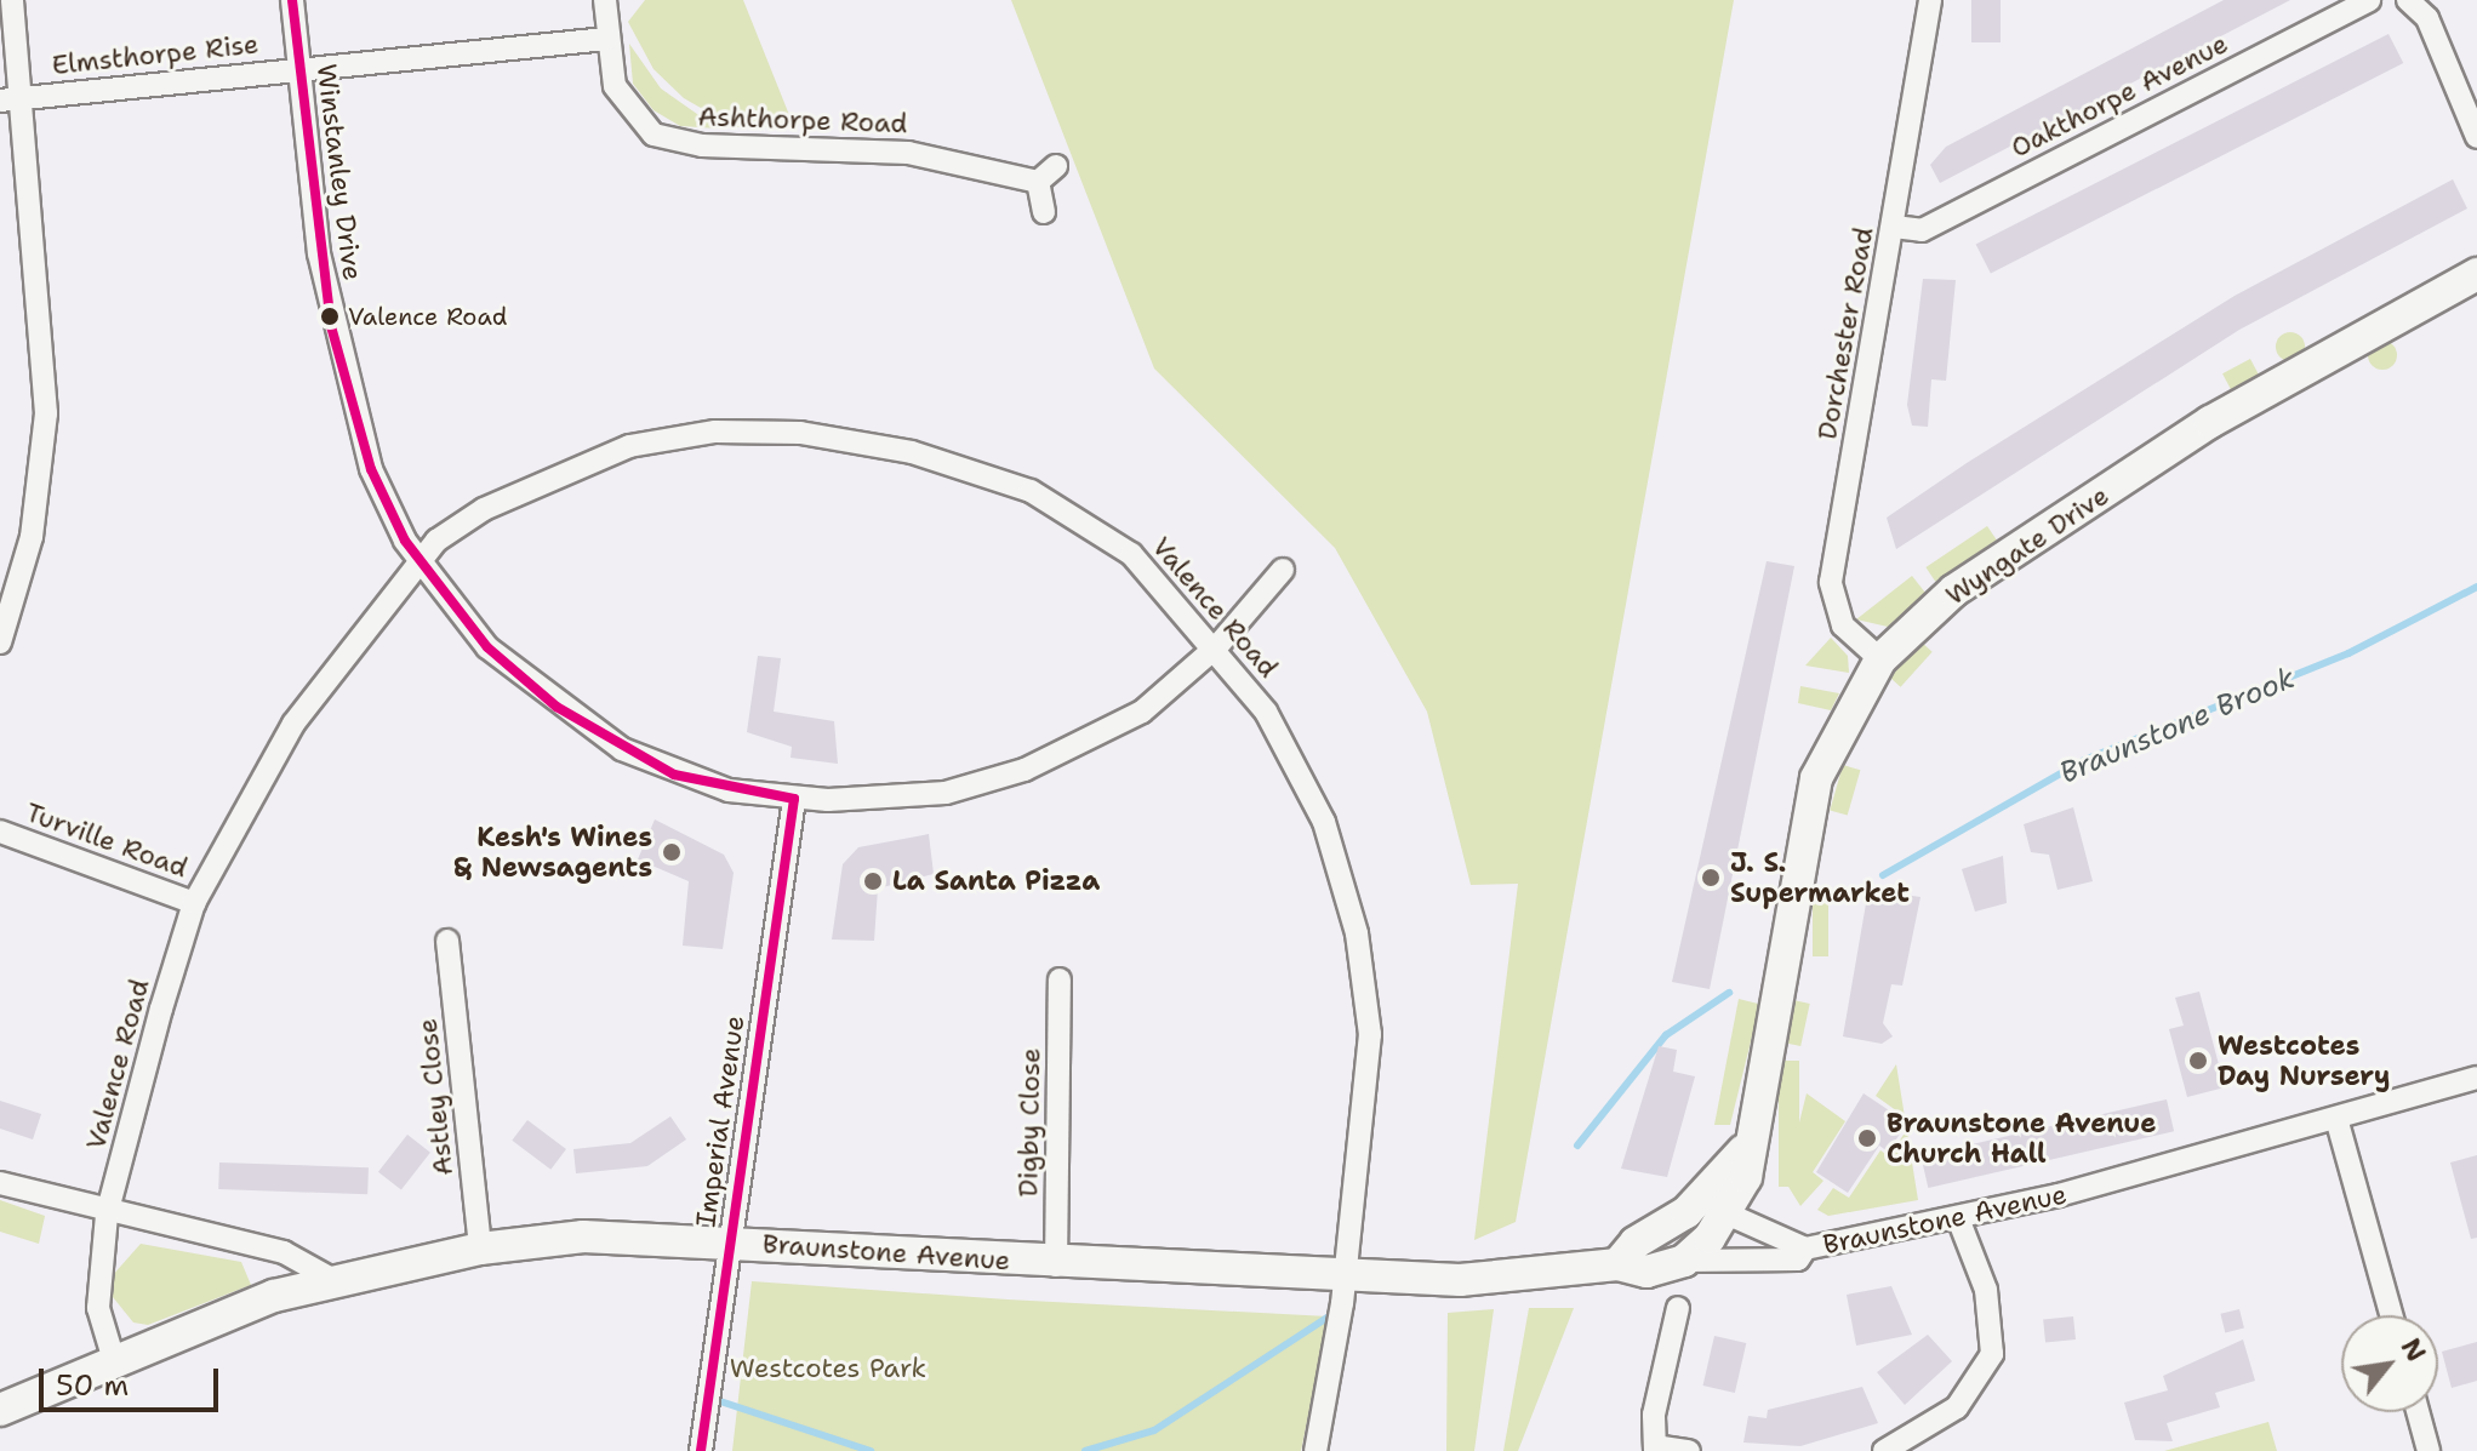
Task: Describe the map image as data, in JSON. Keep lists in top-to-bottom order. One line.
{"streets":{"street":["Elmsthorpe Rise","Oakthorpe Avenue","Ashthorpe Road","Winstanley Drive","Dorchester Road","Wyngate Drive","Valence Road","Turville Road","Astley Close","Imperial Avenue","Digby Close","Braunstone Avenue"]},"crossings":[["Elmsthorpe Rise","Ashthorpe Road"],["Elmsthorpe Rise","Winstanley Drive"],["Oakthorpe Avenue","Dorchester Road"],["Winstanley Drive","Valence Road"],["Winstanley Drive","Imperial Avenue"],["Dorchester Road","Wyngate Drive"],["Wyngate Drive","Braunstone Avenue"],["Valence Road","Turville Road"],["Valence Road","Braunstone Avenue"],["Astley Close","Braunstone Avenue"],["Imperial Avenue","Braunstone Avenue"],["Digby Close","Braunstone Avenue"]],"water":["Braunstone Brook"],"parks":["Westcotes Park"],"places":["Valence Road","Kesh's Wines & Newsagents","J. S. Supermarket","La Santa Pizza","Westcotes Day Nursery","Braunstone Avenue Church Hall"],"scale_bar":"50 m","north":"top right"}
